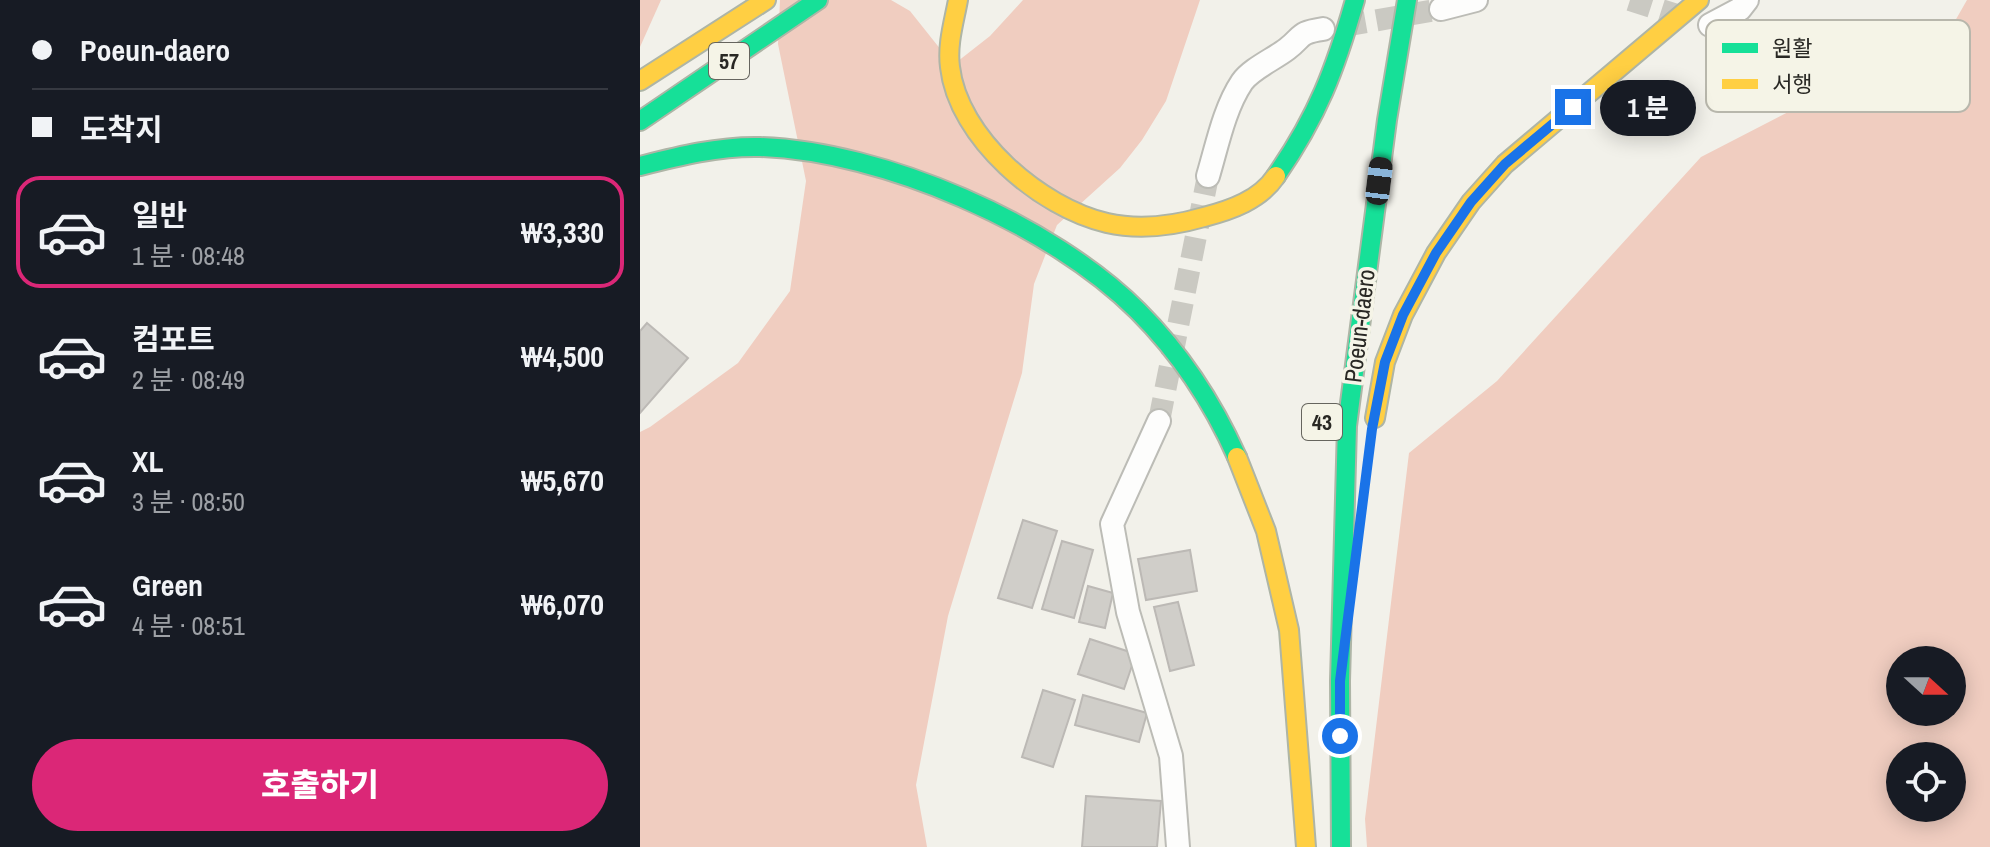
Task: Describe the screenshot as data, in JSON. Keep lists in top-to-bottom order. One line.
{"streets":{"highway":["57","Poeun-daero","43"]},"legend":["원활","서행"],"north":"right","page":{"banner":["Poeun-daero","도착지"],"bubble":"1 분","list":[{"name":"일반","note":"1 분 · 08:48","value":"₩3,330"},{"name":"컴포트","note":"2 분 · 08:49","value":"₩4,500"},{"name":"XL","note":"3 분 · 08:50","value":"₩5,670"},{"name":"Green","note":"4 분 · 08:51","value":"₩6,070"}],"buttons":"호출하기"}}
